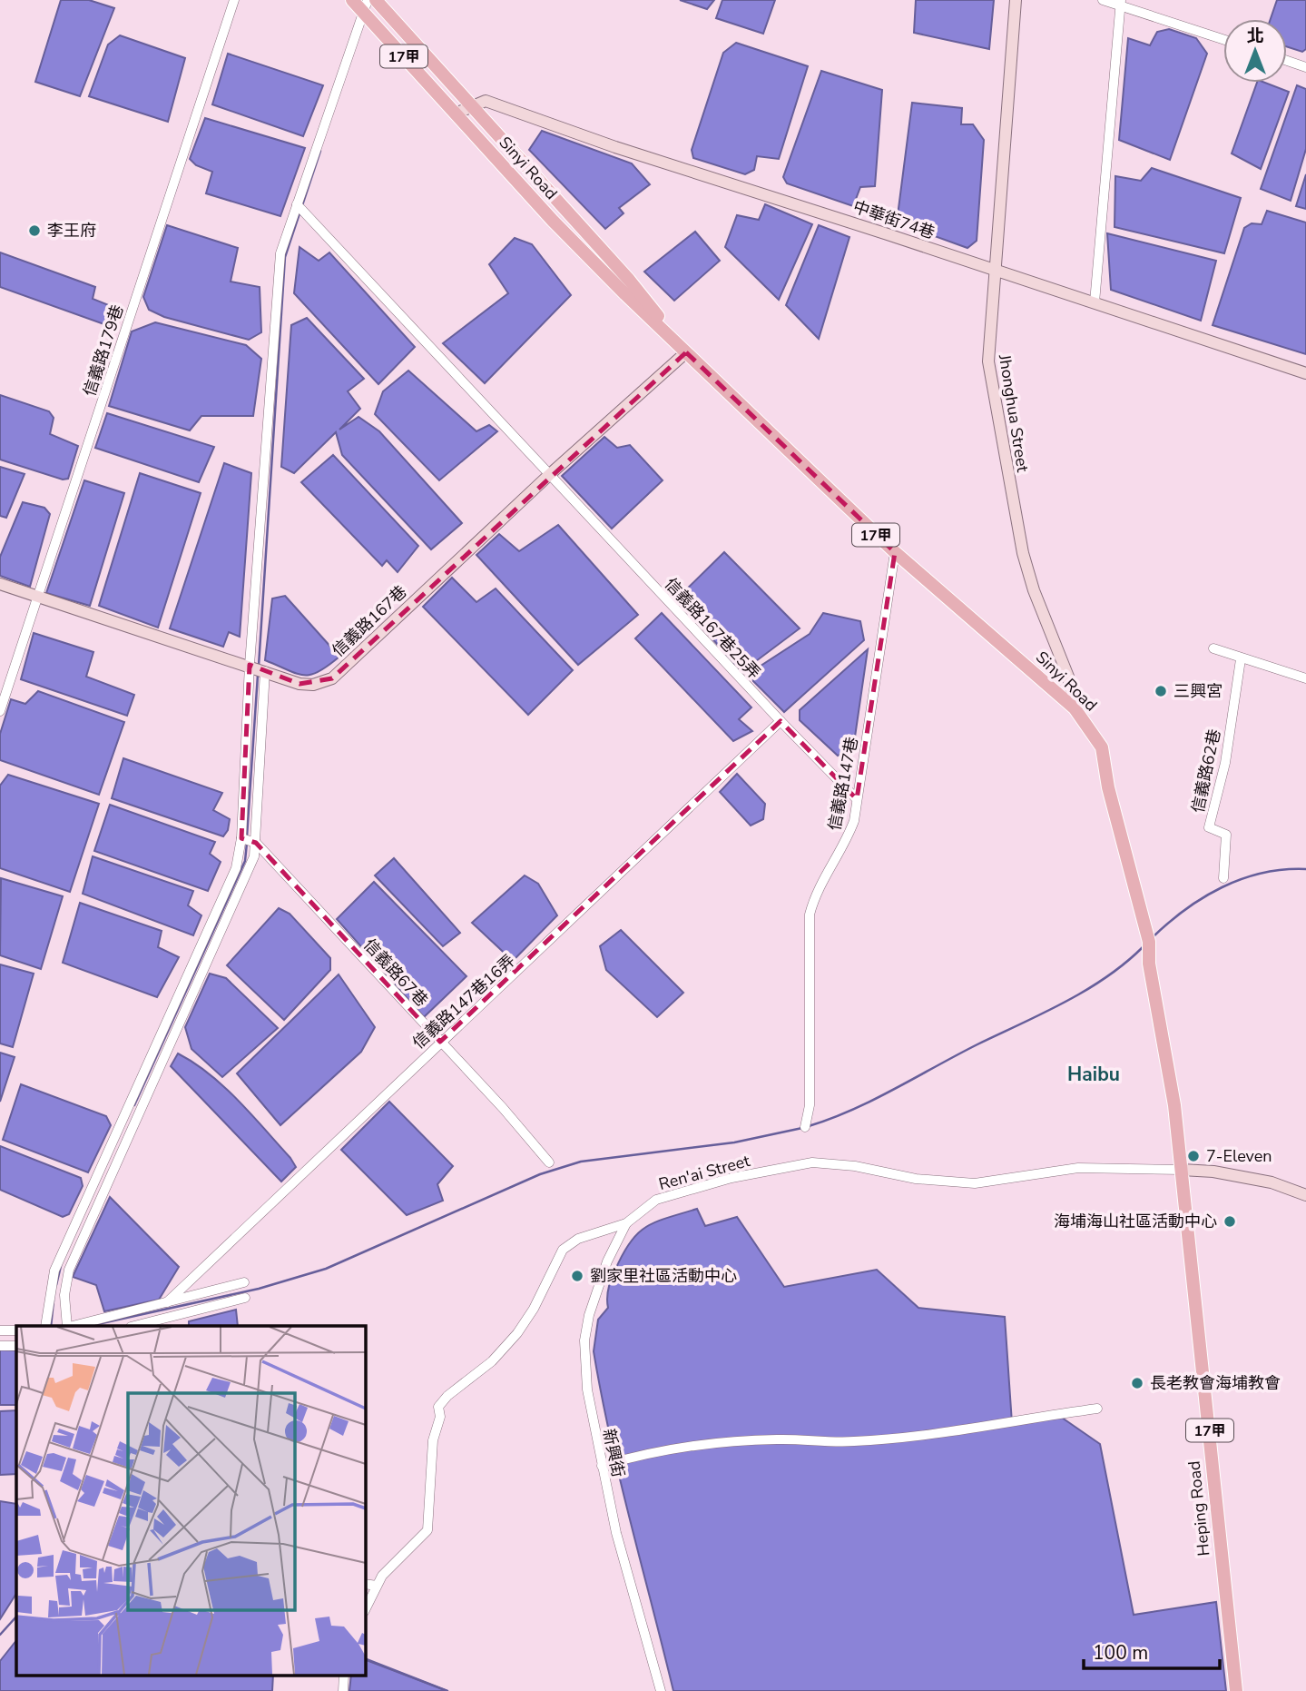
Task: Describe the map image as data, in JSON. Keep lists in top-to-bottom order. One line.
{"streets":{"main road":["17甲","Sinyi Road","Heping Road"],"street":["中華街74巷","信義路179巷","Jhonghua Street","信義路167巷","信義路167巷25弄","信義路62巷","信義路147巷","信義路67巷","信義路147巷16弄","Ren'ai Street","新興街"]},"crossings":[["Sinyi Road","中華街74巷"],["Sinyi Road","Jhonghua Street"],["Sinyi Road","信義路167巷"],["Sinyi Road","信義路147巷"],["Sinyi Road","Ren'ai Street"],["Sinyi Road","Heping Road"],["中華街74巷","Jhonghua Street"],["信義路179巷","信義路167巷"],["信義路167巷","信義路167巷25弄"],["信義路167巷25弄","信義路147巷"],["信義路167巷25弄","信義路147巷16弄"],["信義路67巷","信義路147巷16弄"],["Ren'ai Street","新興街"],["Ren'ai Street","Heping Road"]],"districts":["Haibu"],"places":["李王府","三興宮","7-Eleven","海埔海山社區活動中心","劉家里社區活動中心","長老教會海埔教會"],"scale_bar":"100 m","north":"top"}
